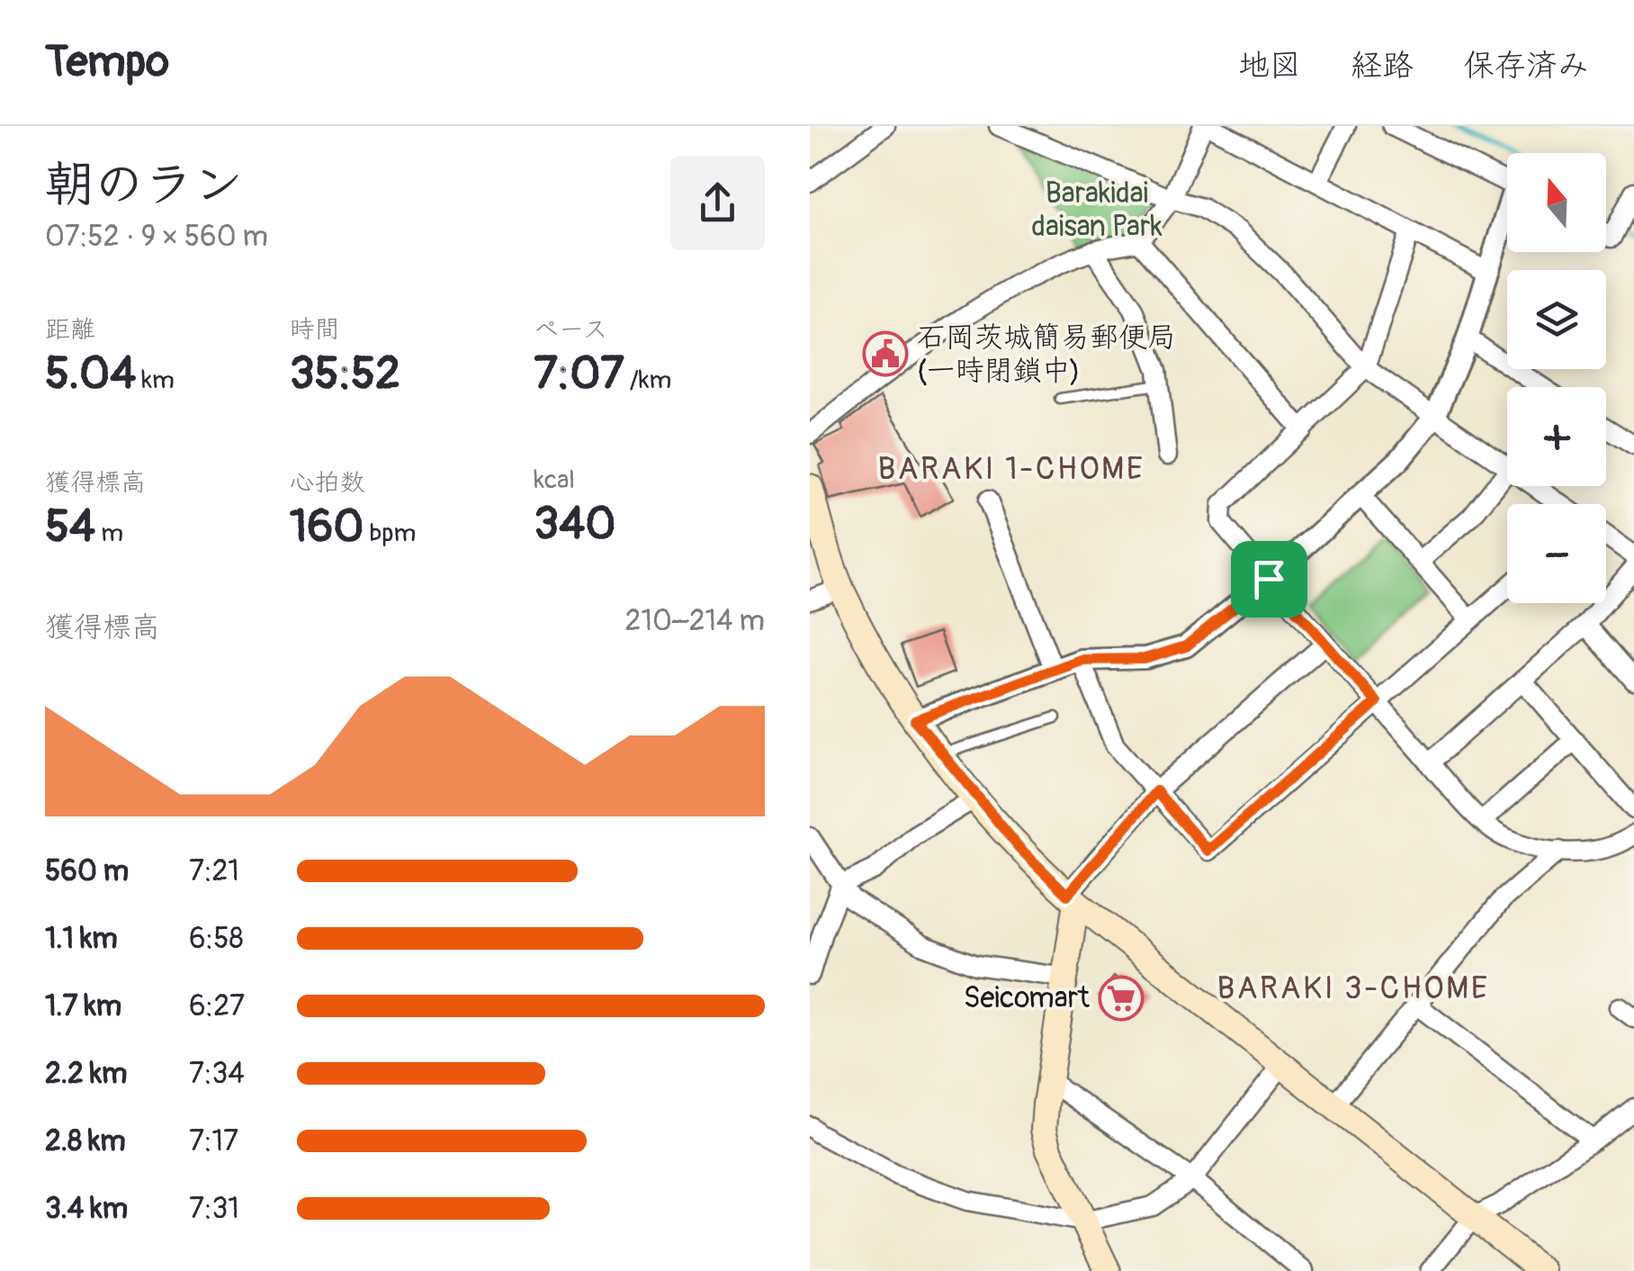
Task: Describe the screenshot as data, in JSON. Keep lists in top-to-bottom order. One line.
{"districts":["BARAKI 1-CHOME","BARAKI 3-CHOME"],"parks":["Barakidai daisan Park"],"places":{"public building":["石岡茨城簡易郵便局 (一時閉鎖中)"],"supermarket":["Seicomart"]},"north":"top","page":{"header":"Tempo","nav":["地図","経路","保存済み"],"heading":["朝のラン","07:52 · 9 × 560 m"],"map_buttons":["+","−"],"stats":[["距離","5.04 km"],["時間","35:52"],["ペース","7:07 /km"],["獲得標高","54 m"],["心拍数","160 bpm"],["kcal","340"]],"chart":["獲得標高","210–214 m"],"list":[{"name":"560 m","note":"7:21"},{"name":"1.1 km","note":"6:58"},{"name":"1.7 km","note":"6:27"},{"name":"2.2 km","note":"7:34"},{"name":"2.8 km","note":"7:17"},{"name":"3.4 km","note":"7:31"}]}}
